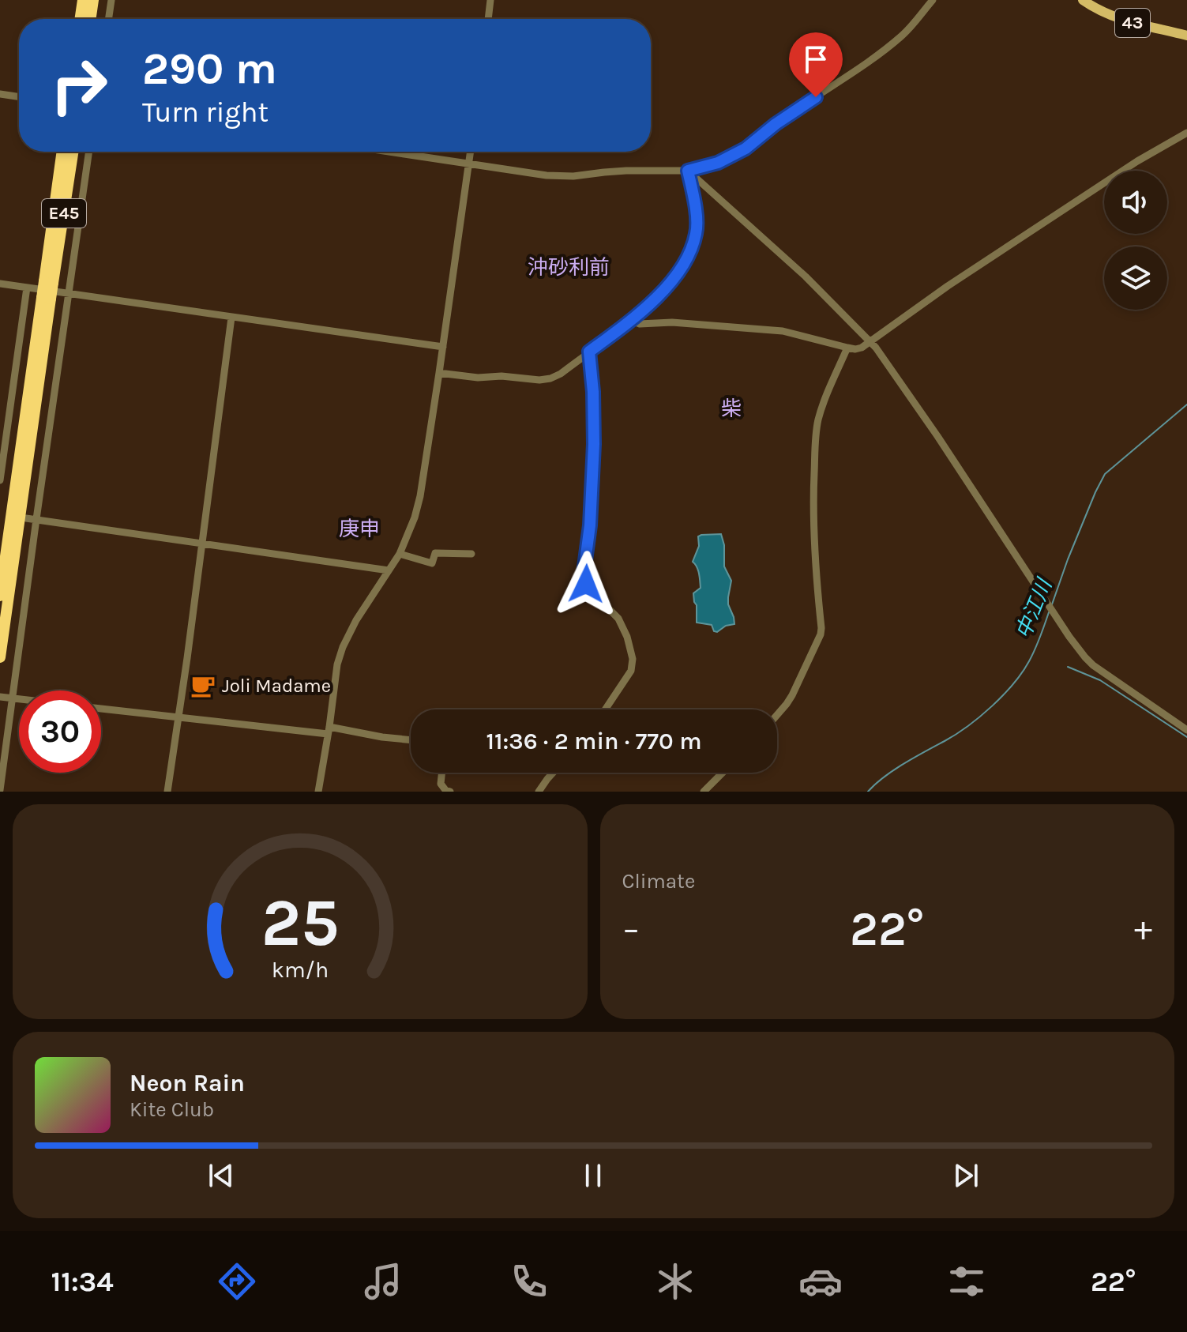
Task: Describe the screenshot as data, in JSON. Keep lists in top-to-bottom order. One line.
{"streets":{"highway":["E45"],"main road":["43"]},"districts":["沖砂利前","柴","庚申"],"water":["中江川"],"places":{"cafe":["Joli Madame"]},"page":{"turn":["290 m","Turn right"],"limit":"30","trip":"11:36 · 2 min · 770 m","tile":"Climate","heat":["−","22°","+"],"song":["Neon Rain","Kite Club"],"tabs":["11:34","22°"],"gauge":["25","km/h"]}}
